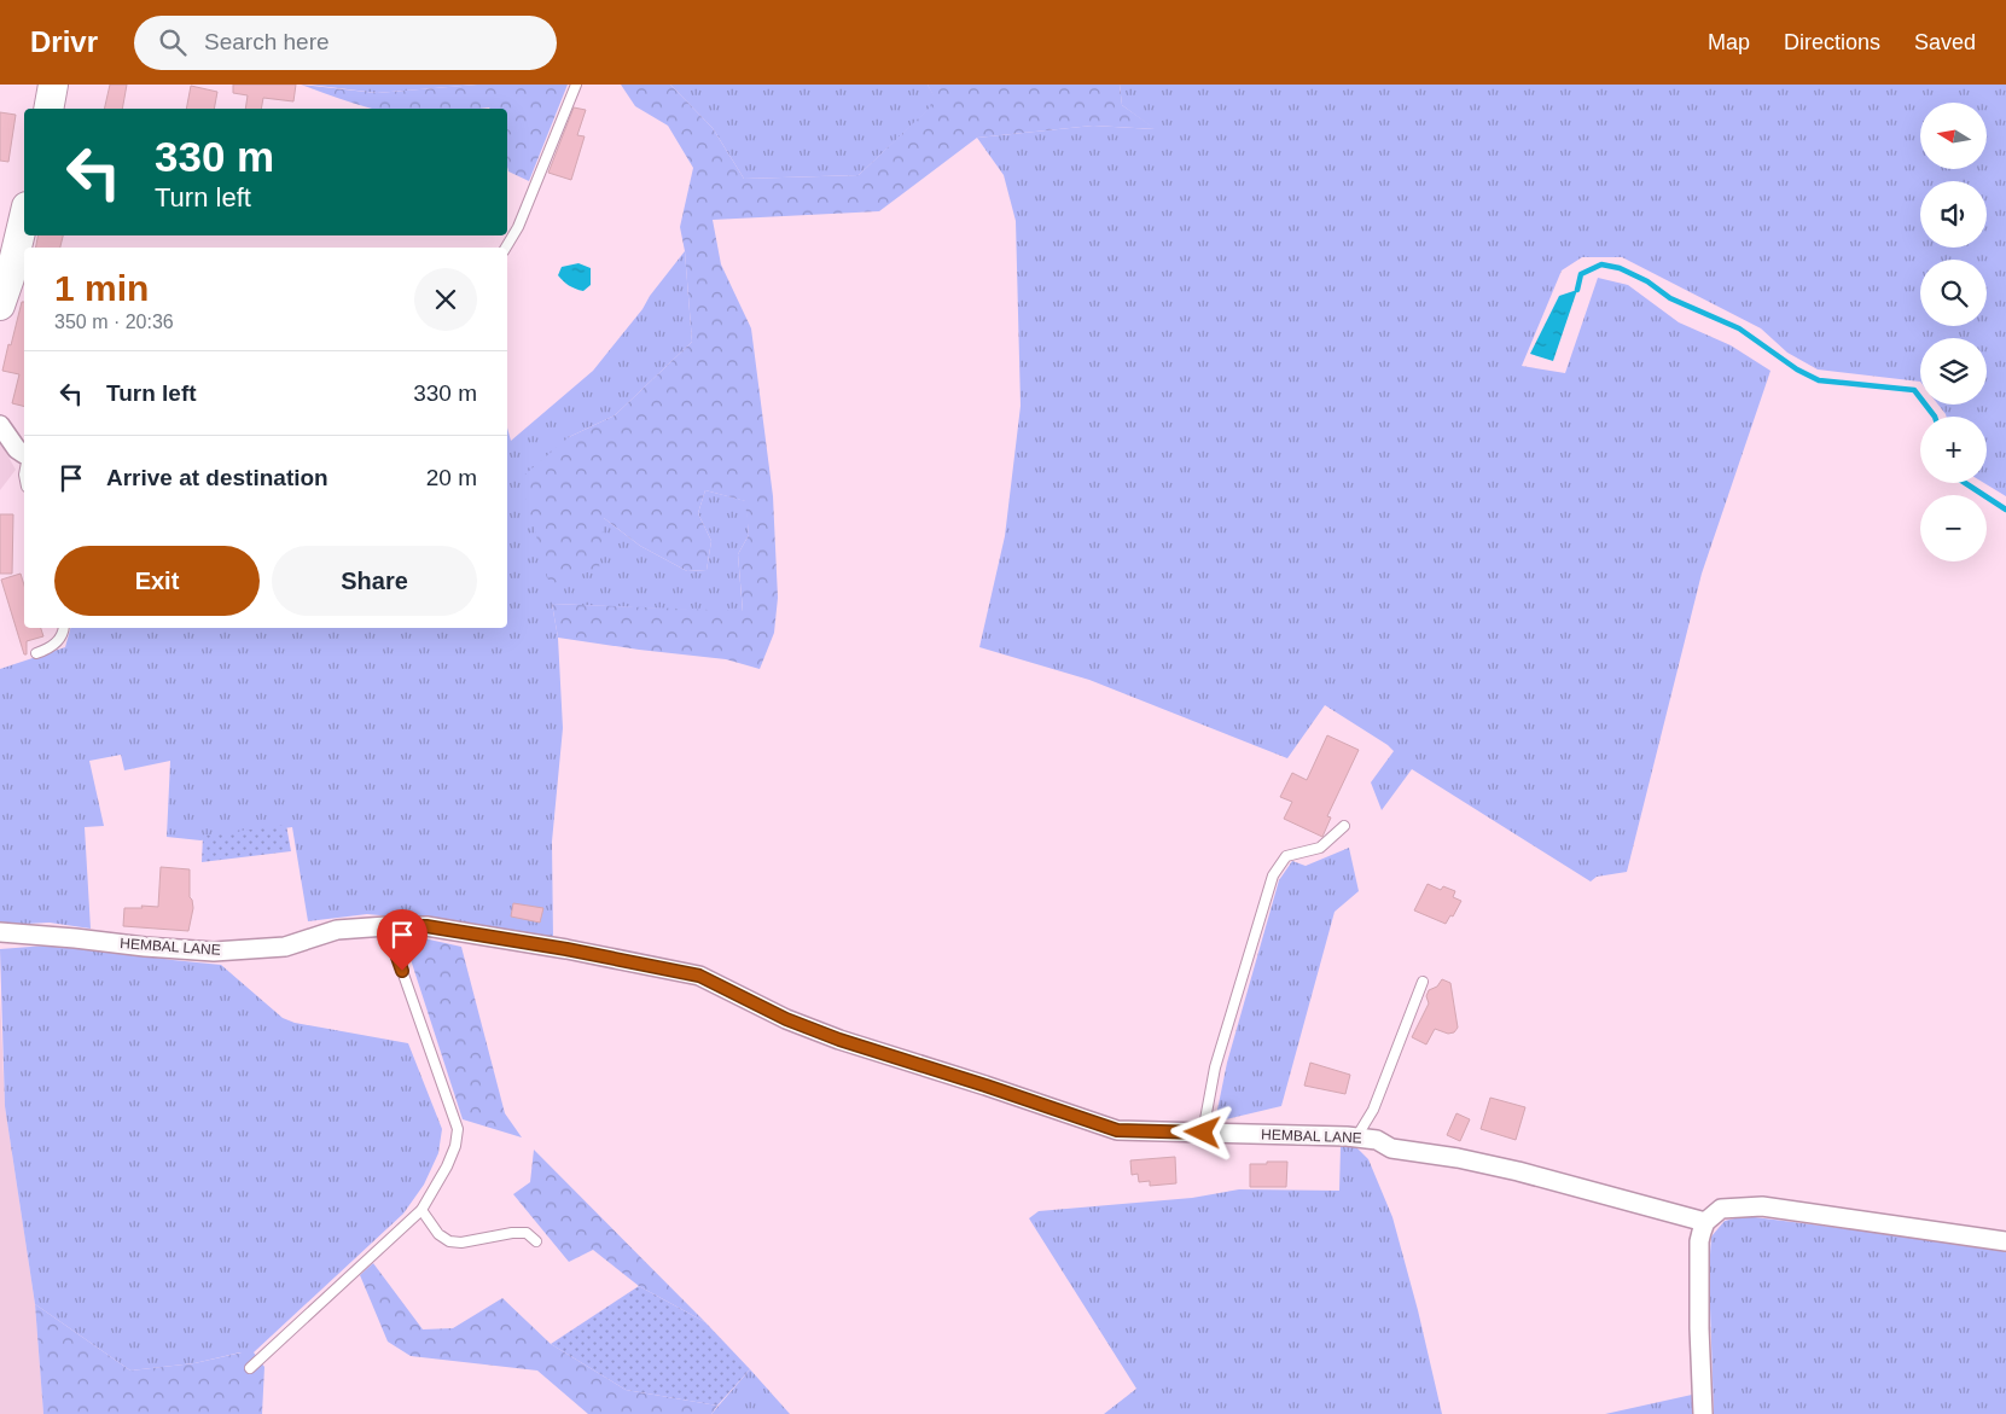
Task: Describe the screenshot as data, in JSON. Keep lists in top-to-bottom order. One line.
{"streets":{"street":["HEMBAL LANE"]},"north":"left","page":{"header":"Drivr","search":"Search here","nav":["Map","Directions","Saved"],"map_buttons":["+","−"],"turn":["330 m","Turn left"],"heading":["1 min","350 m · 20:36"],"list":[{"name":"Turn left","value":"330 m"},{"name":"Arrive at destination","value":"20 m"}],"buttons":["Exit","Share"]}}
